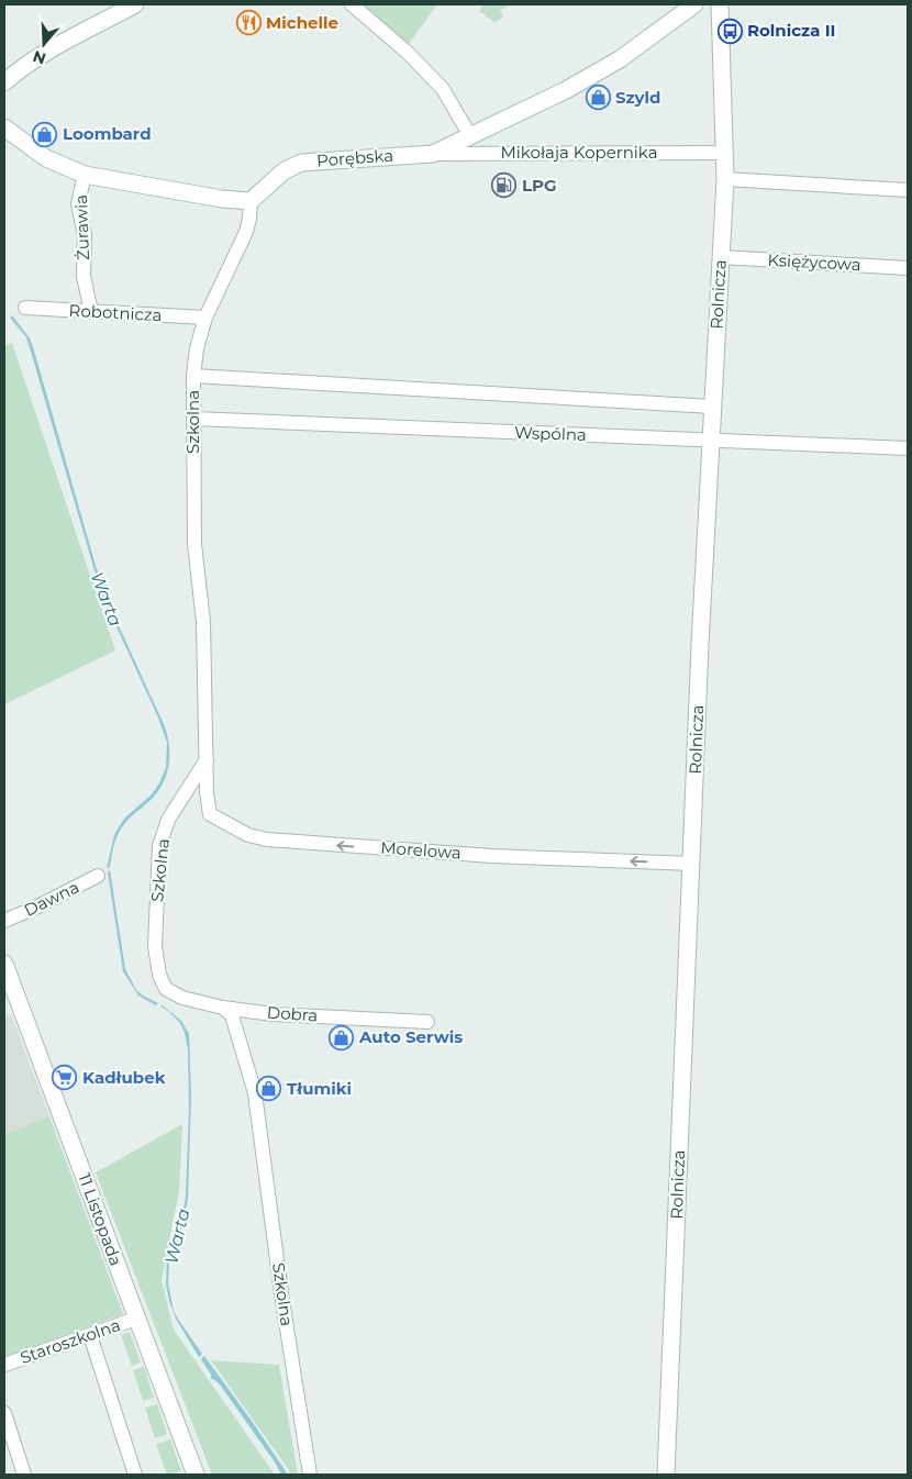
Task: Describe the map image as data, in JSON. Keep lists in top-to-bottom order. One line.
{"streets":{"street":["Mikołaja Kopernika","Porębska","Żurawia","Księżycowa","Rolnicza","Robotnicza","Szkolna","Wspólna","Morelowa","Dawna","Dobra","11 Listopada","Staroszkolna"]},"crossings":[["Mikołaja Kopernika","Porębska"],["Mikołaja Kopernika","Rolnicza"],["Porębska","Szkolna"],["Żurawia","Robotnicza"],["Księżycowa","Rolnicza"],["Rolnicza","Wspólna"],["Rolnicza","Morelowa"],["Robotnicza","Szkolna"],["Szkolna","Wspólna"],["Szkolna","Morelowa"],["Szkolna","Dobra"],["11 Listopada","Staroszkolna"]],"one_way":["Morelowa"],"water":["Warta"],"places":{"restaurant":["Michelle"],"bus stop":["Rolnicza II"],"shop":["Szyld","Loombard","Auto Serwis","Tłumiki"],"fuel station":["LPG"],"supermarket":["Kadłubek"]},"north":"bottom"}
